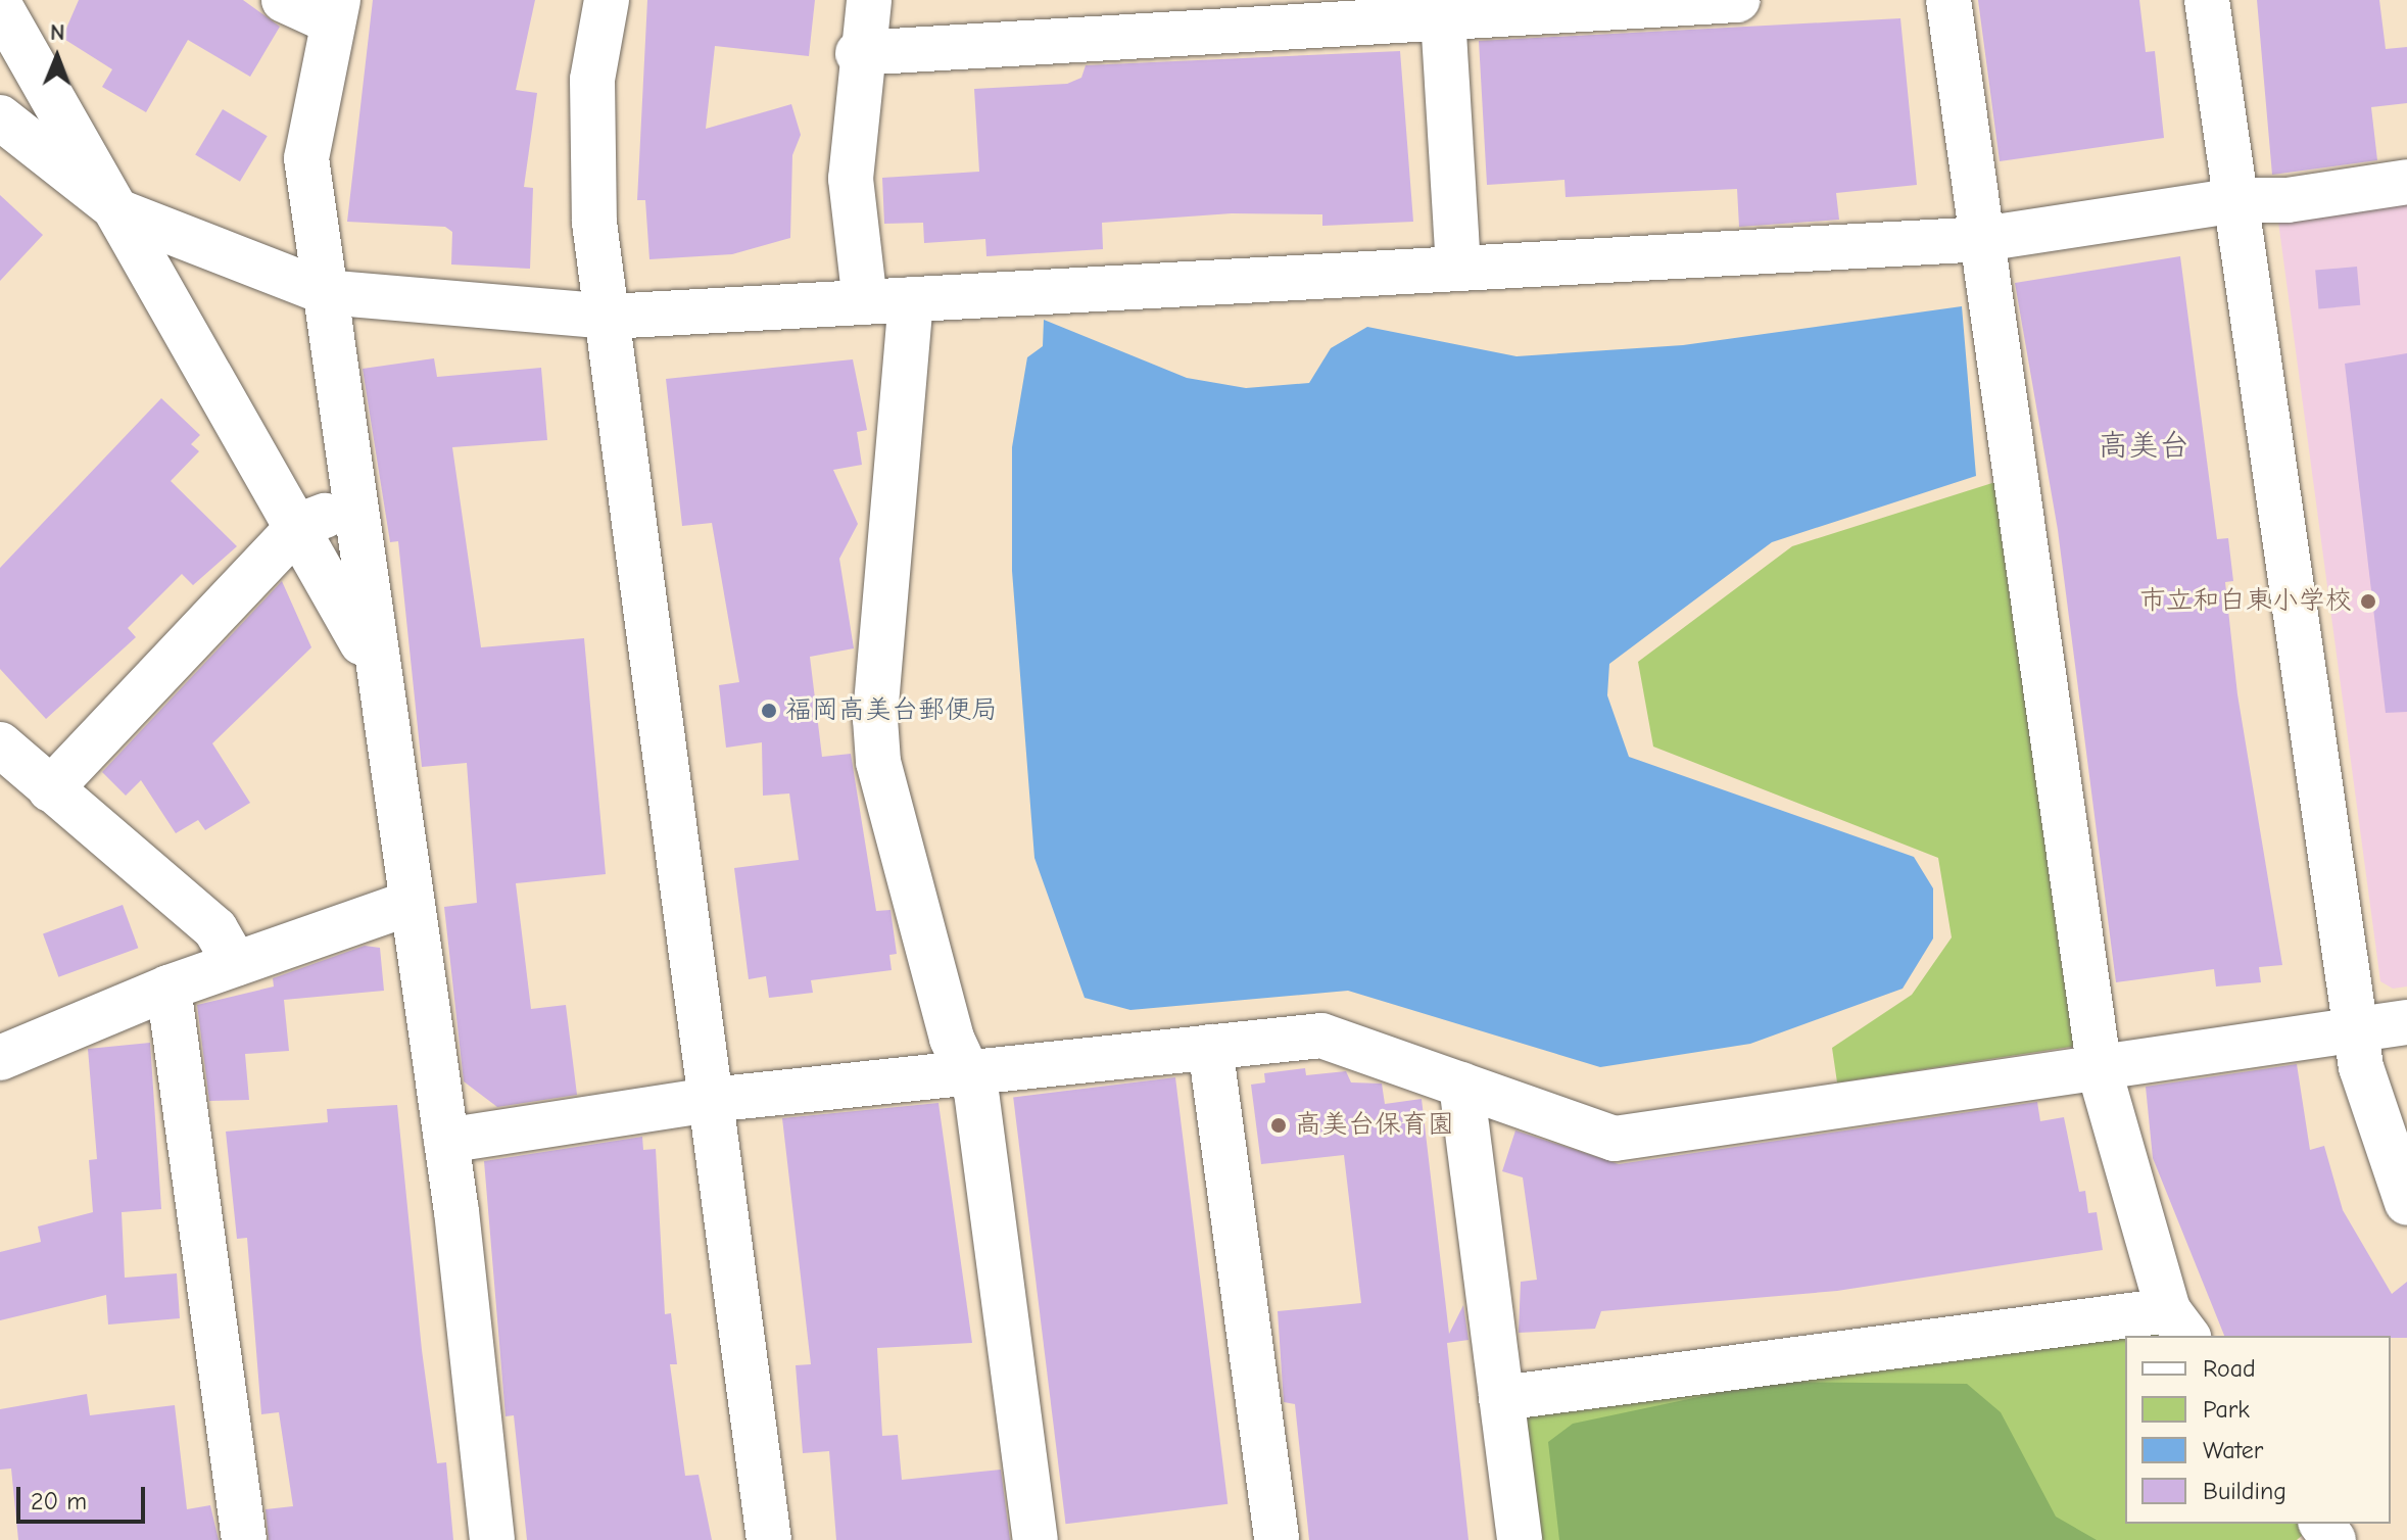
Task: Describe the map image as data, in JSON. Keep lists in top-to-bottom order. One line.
{"districts":["高美台"],"places":["市立和白東小学校","福岡高美台郵便局","高美台保育園"],"legend":["Road","Park","Water","Building"],"scale_bar":"20 m","north":"top"}
